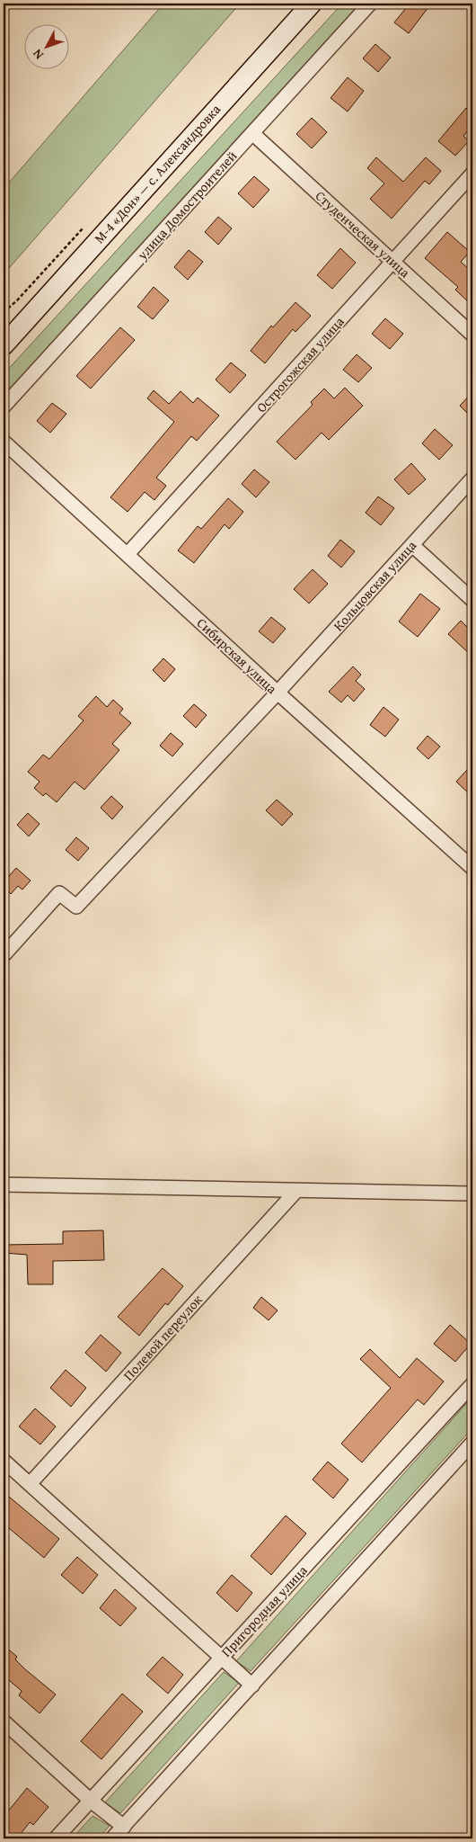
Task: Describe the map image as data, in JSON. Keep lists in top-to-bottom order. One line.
{"streets":{"main road":["М-4 «Дон» — с. Александровка"],"street":["улица Домостроителей","Студенческая улица","Острогожская улица","Кольцовская улица","Сибирская улица","Полевой переулок","Пригородная улица"]},"crossings":[["улица Домостроителей","Студенческая улица"],["Студенческая улица","Острогожская улица"],["Острогожская улица","Сибирская улица"],["Кольцовская улица","Сибирская улица"]],"north":"bottom left"}
